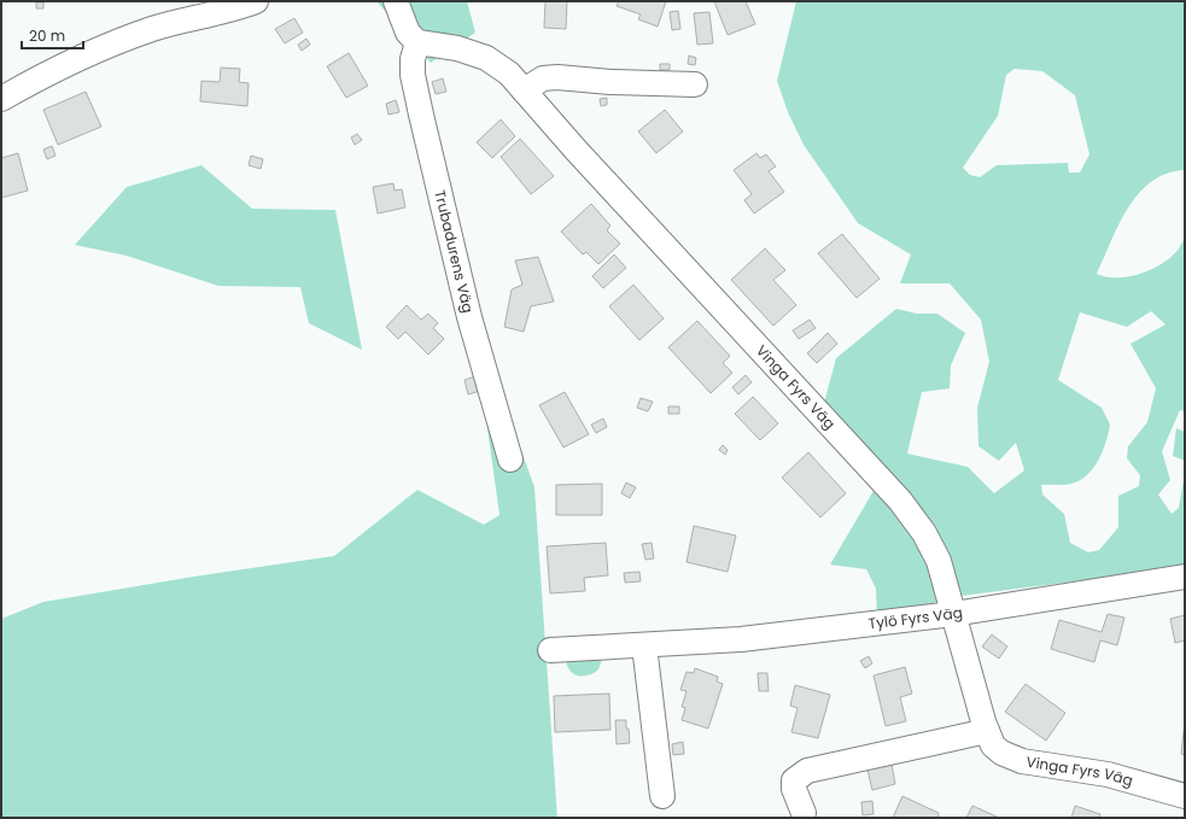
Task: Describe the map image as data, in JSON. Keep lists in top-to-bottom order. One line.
{"streets":{"street":["Trubadurens Väg","Vinga Fyrs Väg","Tylö Fyrs Väg"]},"crossings":[["Trubadurens Väg","Vinga Fyrs Väg"],["Vinga Fyrs Väg","Tylö Fyrs Väg"]],"scale_bar":"20 m"}
